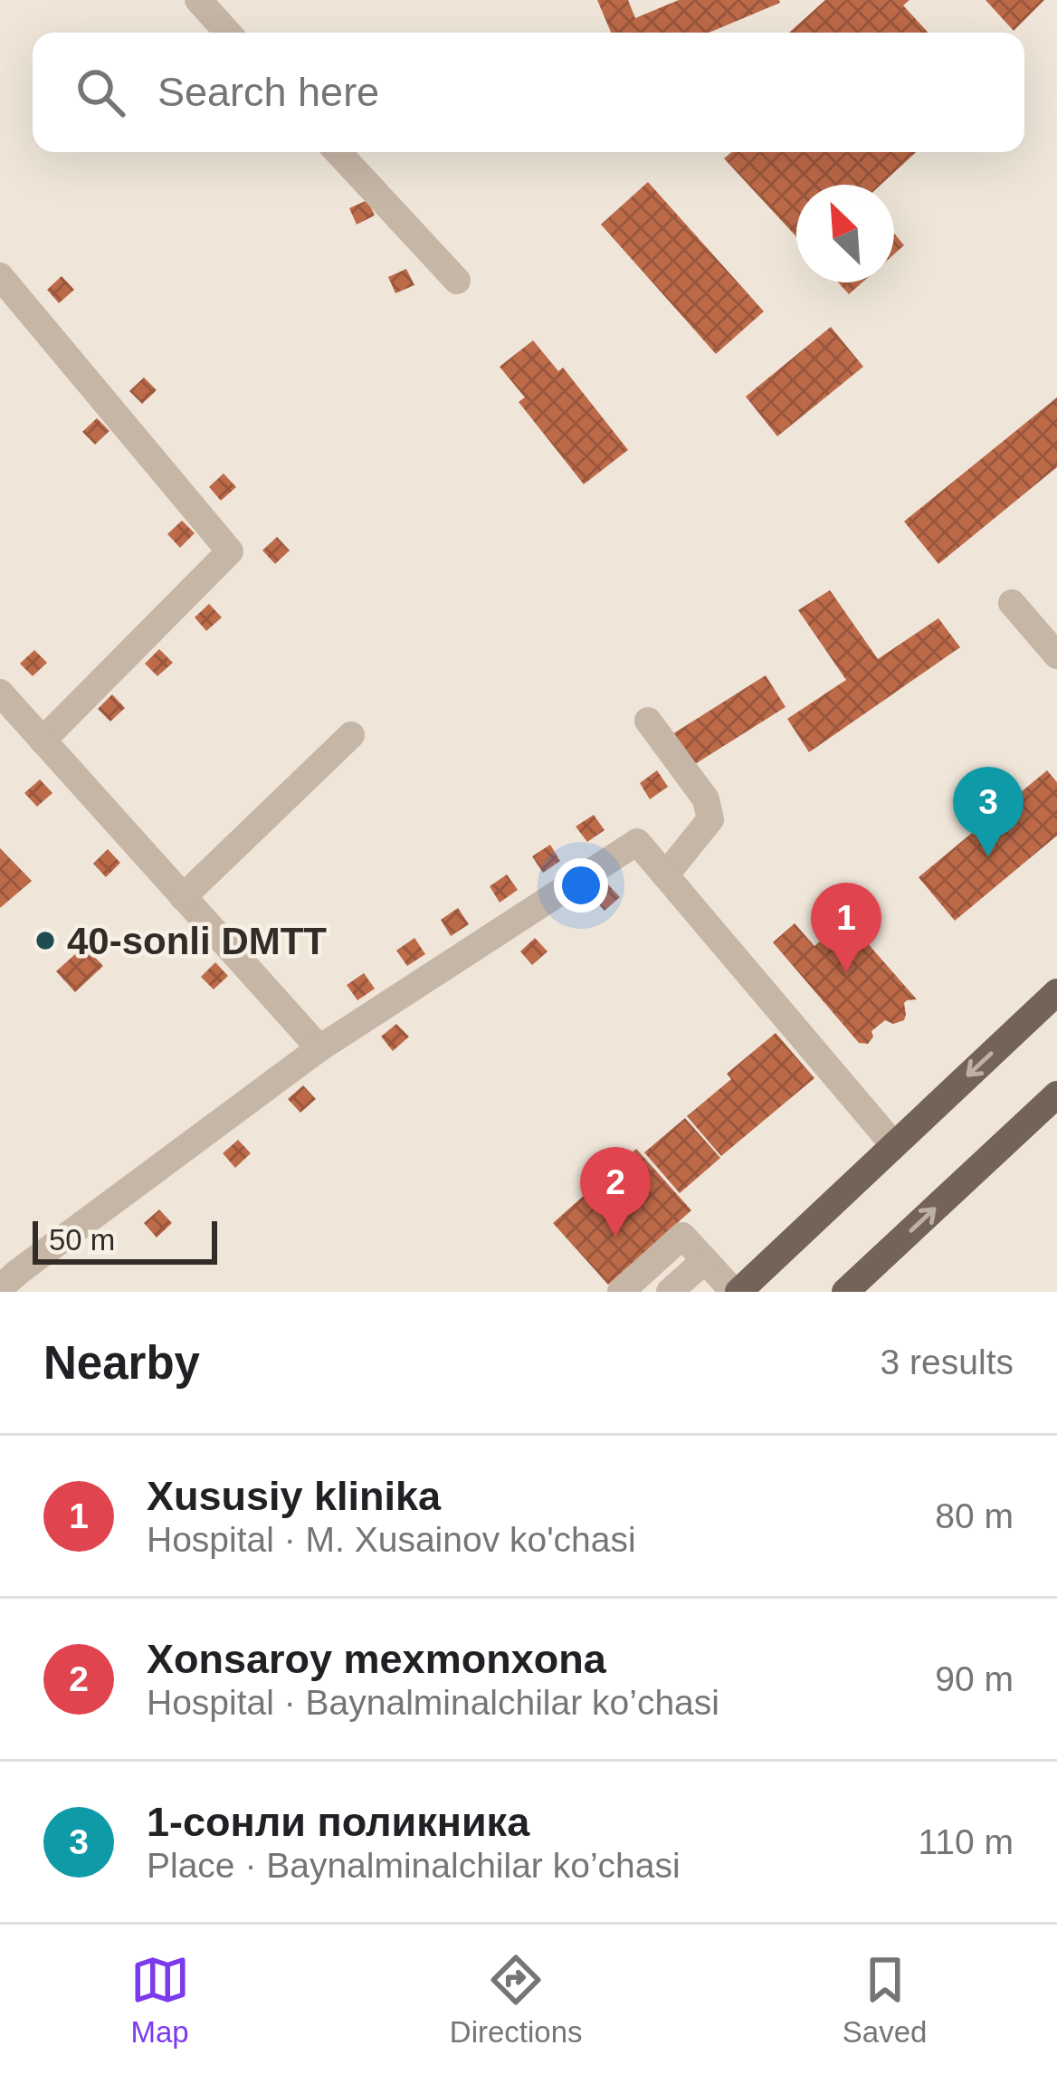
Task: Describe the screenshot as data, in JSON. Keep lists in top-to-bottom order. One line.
{"places":["40-sonli DMTT"],"scale_bar":"50 m","north":"top left","page":{"search":"Search here","pins":["3","1","2"],"scale":"50 m","heading":["Nearby","3 results"],"list":[{"mark":"1","name":"Xususiy klinika","note":"Hospital · M. Xusainov ko'chasi","value":"80 m"},{"mark":"2","name":"Xonsaroy mexmonxona","note":"Hospital · Baynalminalchilar ko’chasi","value":"90 m"},{"mark":"3","name":"1-сонли поликника","note":"Place · Baynalminalchilar ko’chasi","value":"110 m"}],"nav":["Map","Directions","Saved"]}}
